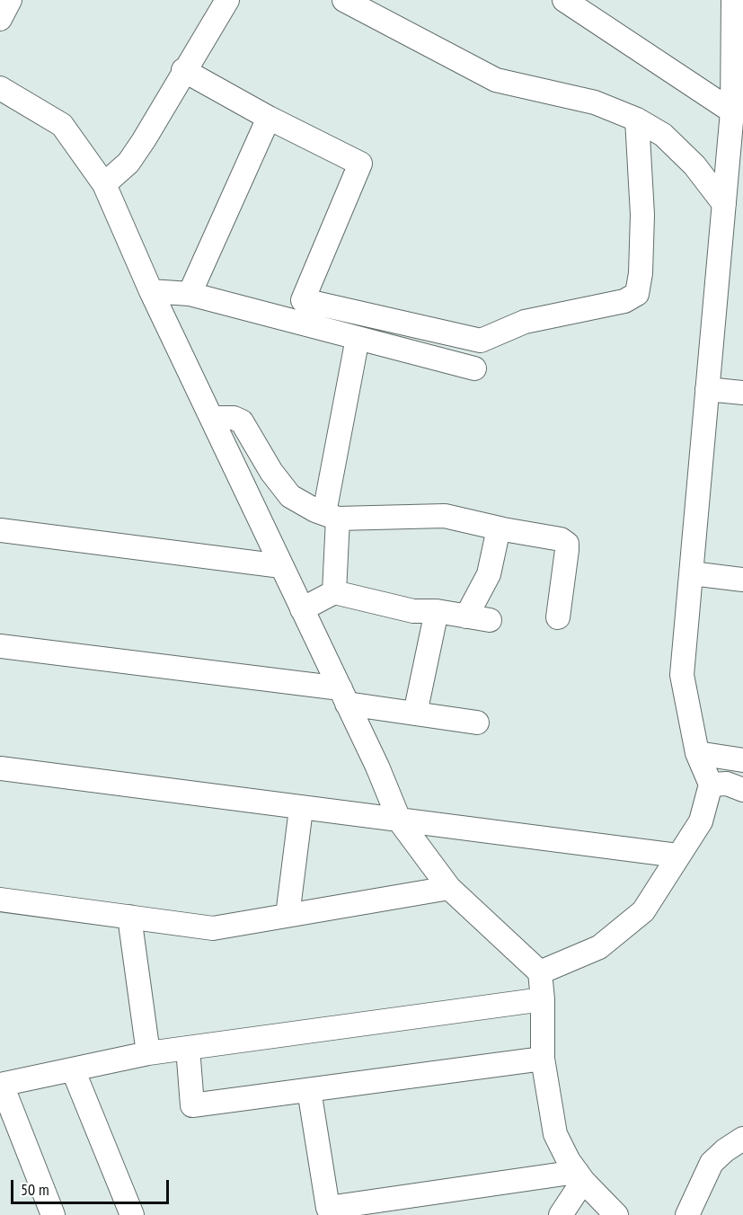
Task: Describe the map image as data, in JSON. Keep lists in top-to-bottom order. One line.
{"scale_bar":"50 m"}
